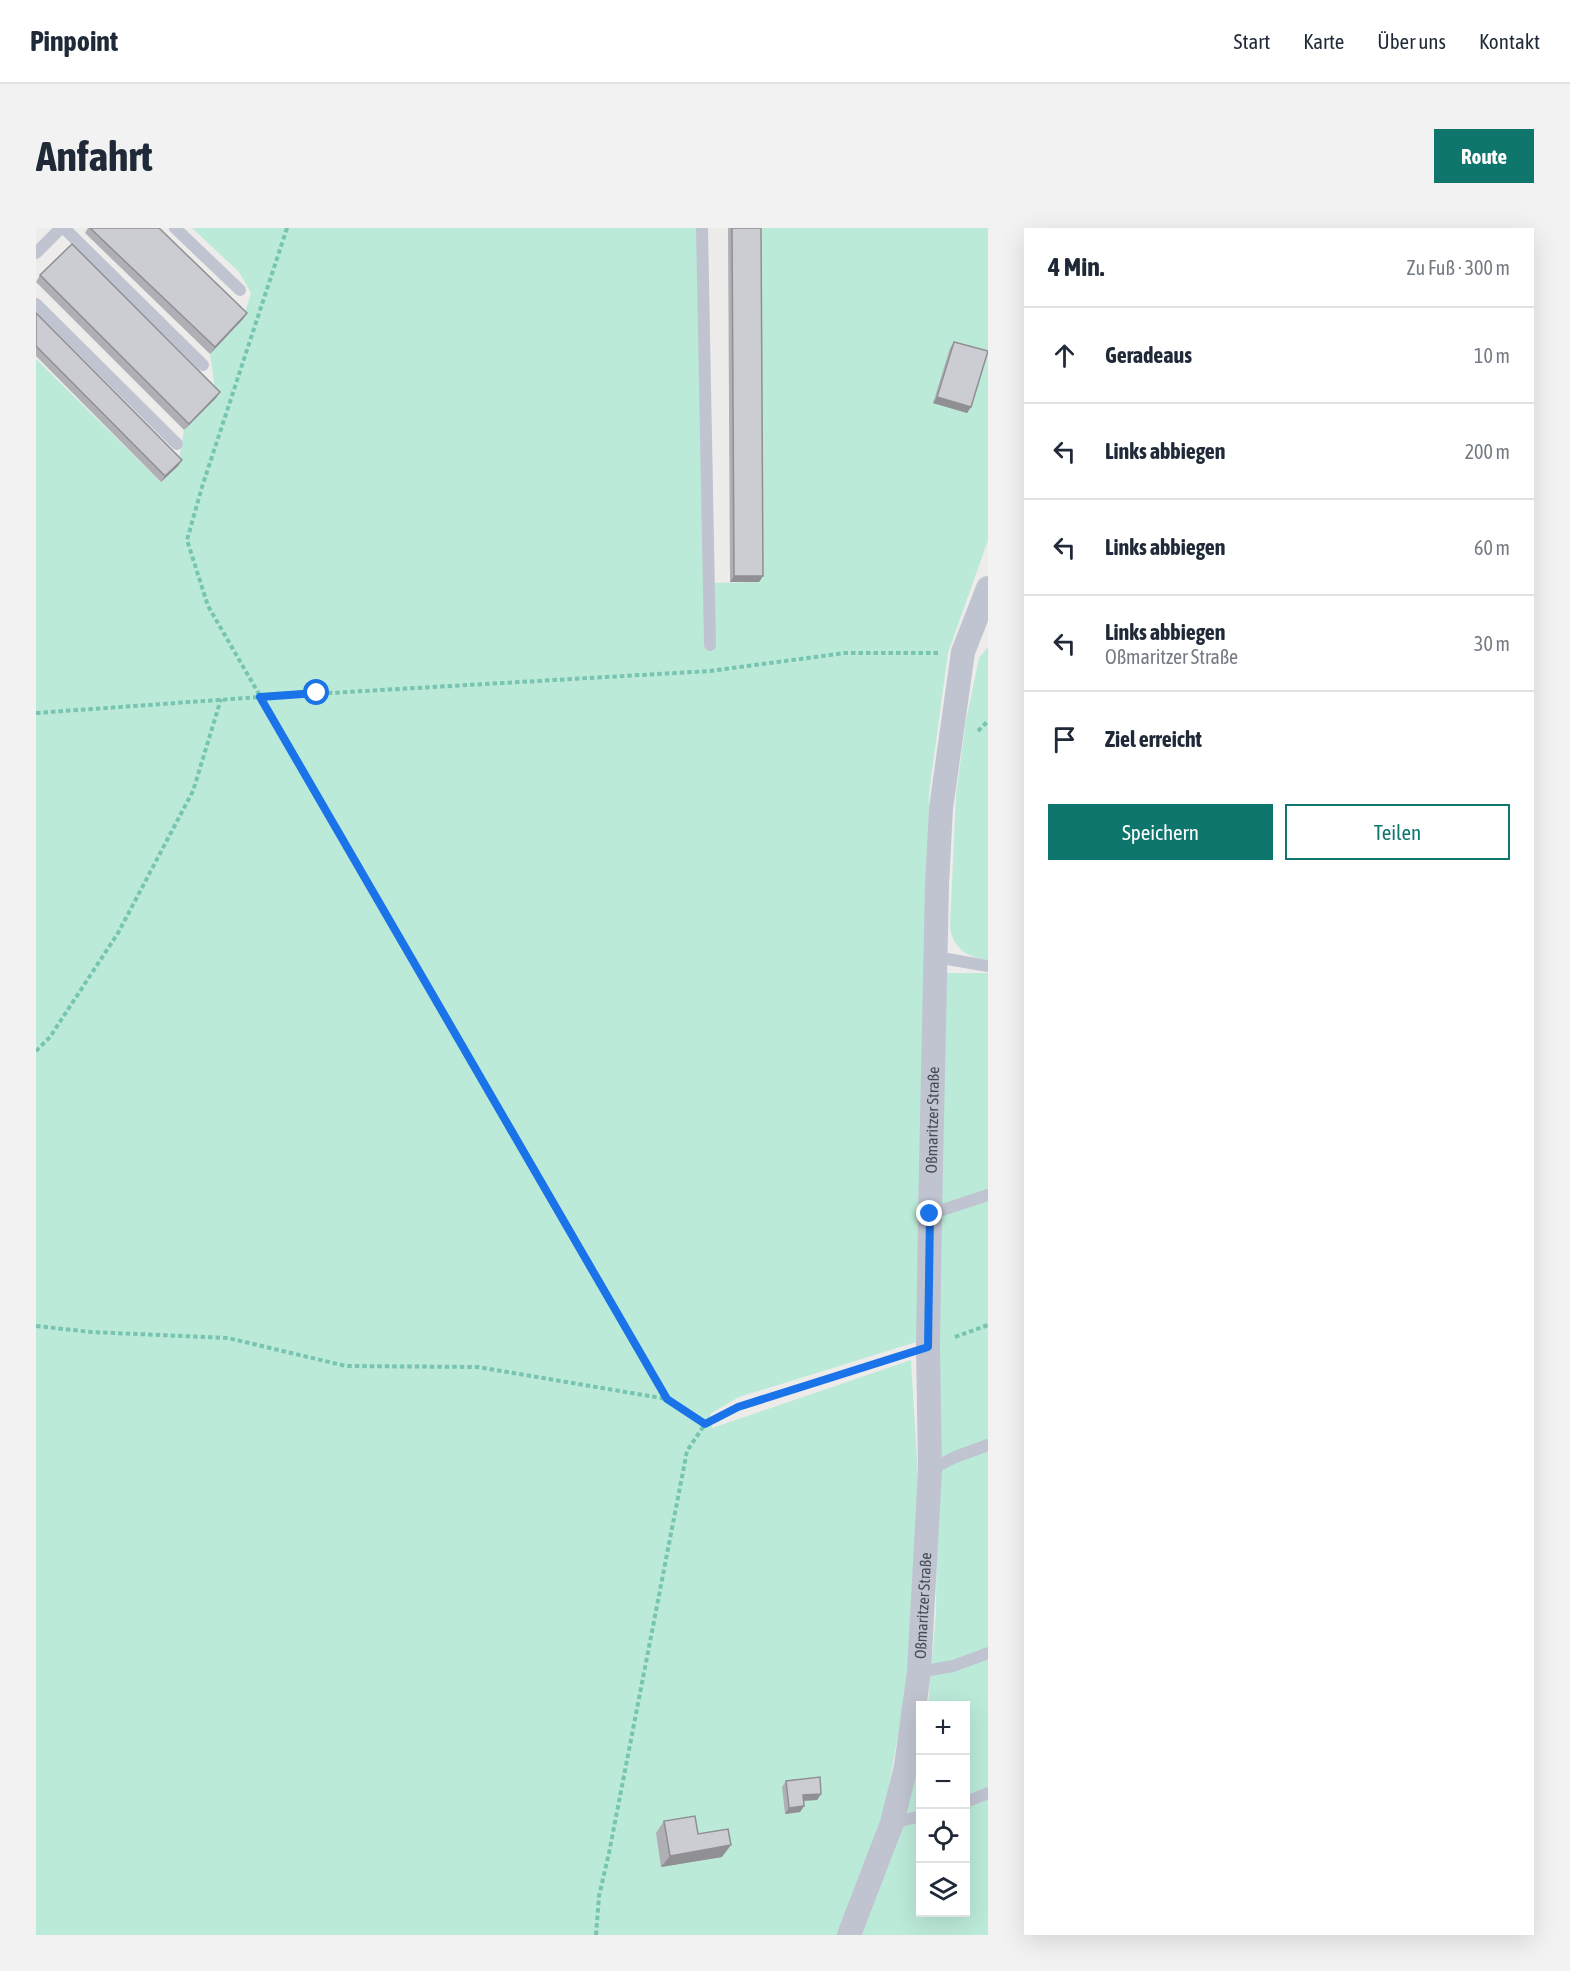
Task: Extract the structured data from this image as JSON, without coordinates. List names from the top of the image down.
{
  "streets": {
    "street": ["Oßmaritzer Straße"]
  },
  "page": {
    "header": "Pinpoint",
    "nav": [
      "Start",
      "Karte",
      "Über uns",
      "Kontakt"
    ],
    "buttons": [
      "Route",
      ["Speichern", "Teilen"]
    ],
    "title": "Anfahrt",
    "heading": ["4 Min.", "Zu Fuß · 300 m"],
    "list": [
      ["Geradeaus", "10 m"],
      ["Links abbiegen", "200 m"],
      ["Links abbiegen", "60 m"],
      ["Links abbiegen", "Oßmaritzer Straße", "30 m"],
      "Ziel erreicht"
    ],
    "map_buttons": ["+", "−"]
  }
}
